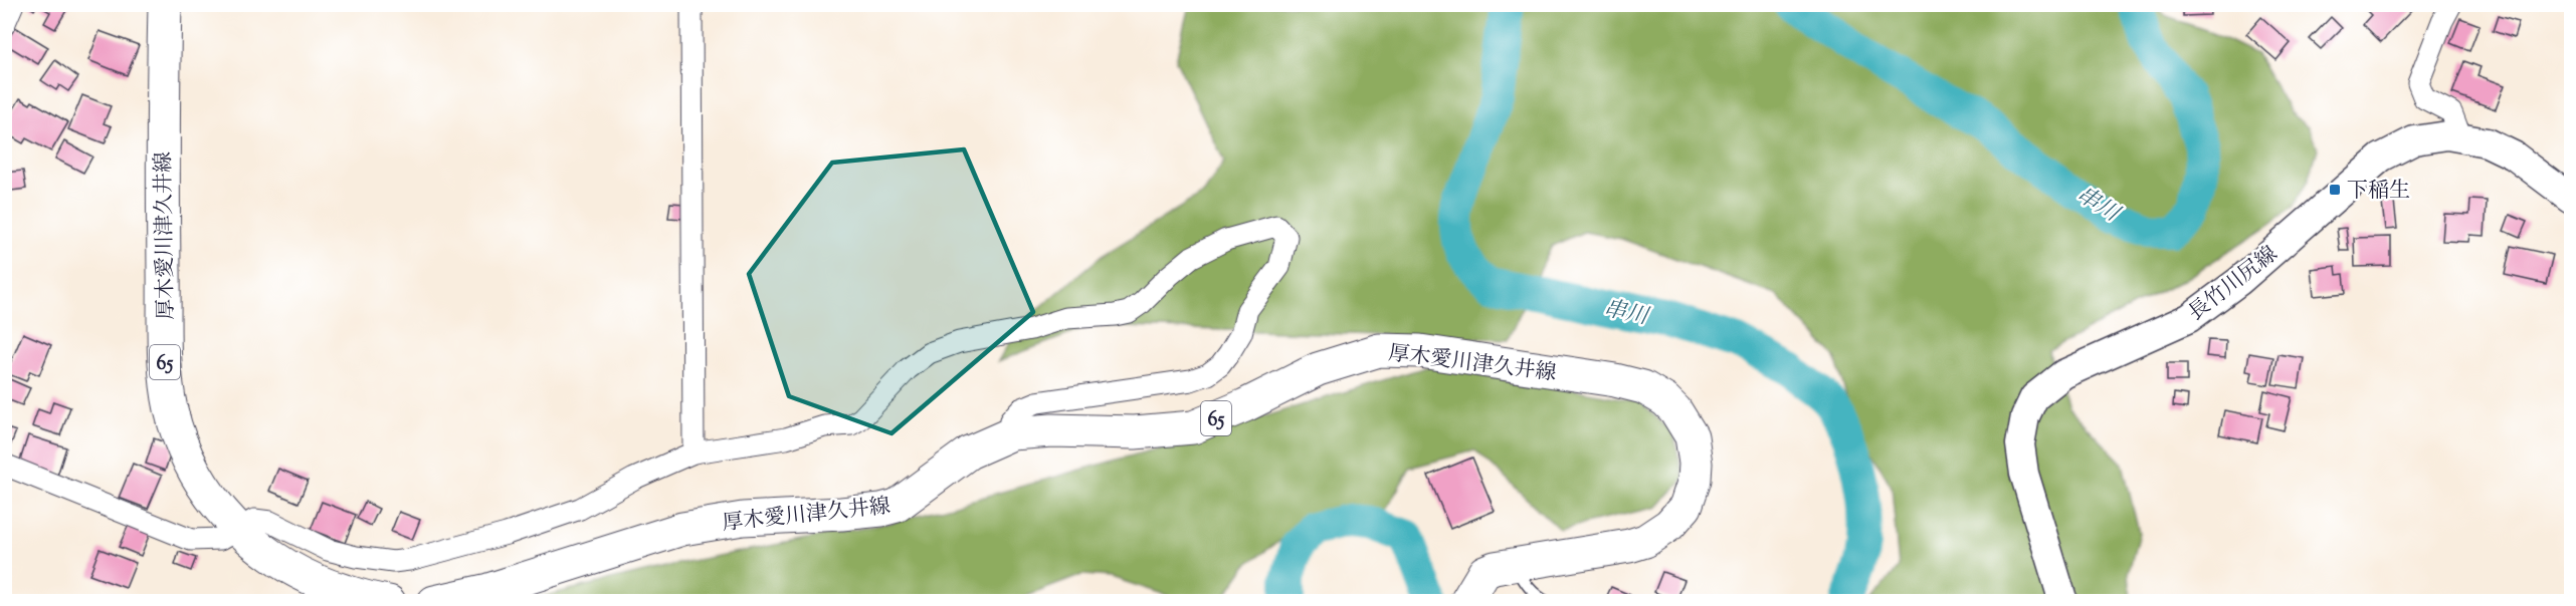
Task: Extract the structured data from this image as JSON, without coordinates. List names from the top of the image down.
{
  "streets": {
    "main road": ["厚木愛川津久井線", "長竹川尻線", "65"]
  },
  "water": ["串川"],
  "places": {
    "transit": ["下稲生"]
  }
}
